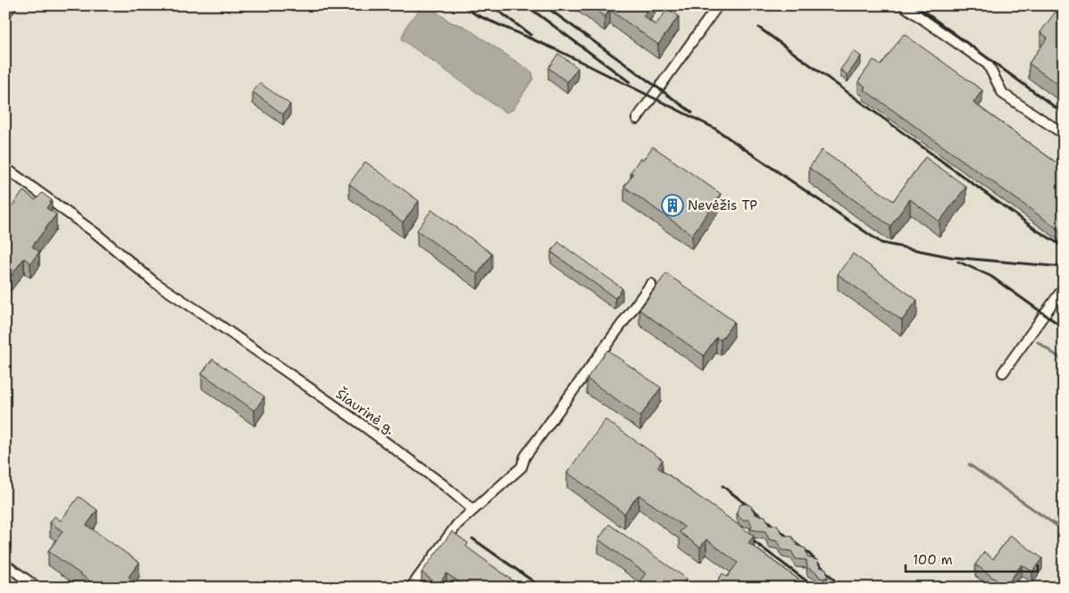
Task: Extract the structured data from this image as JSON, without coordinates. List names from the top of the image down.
{
  "streets": {
    "street": ["Šiaurinė g."]
  },
  "places": {
    "building": ["Nevėžis TP"]
  },
  "scale_bar": "100 m"
}
